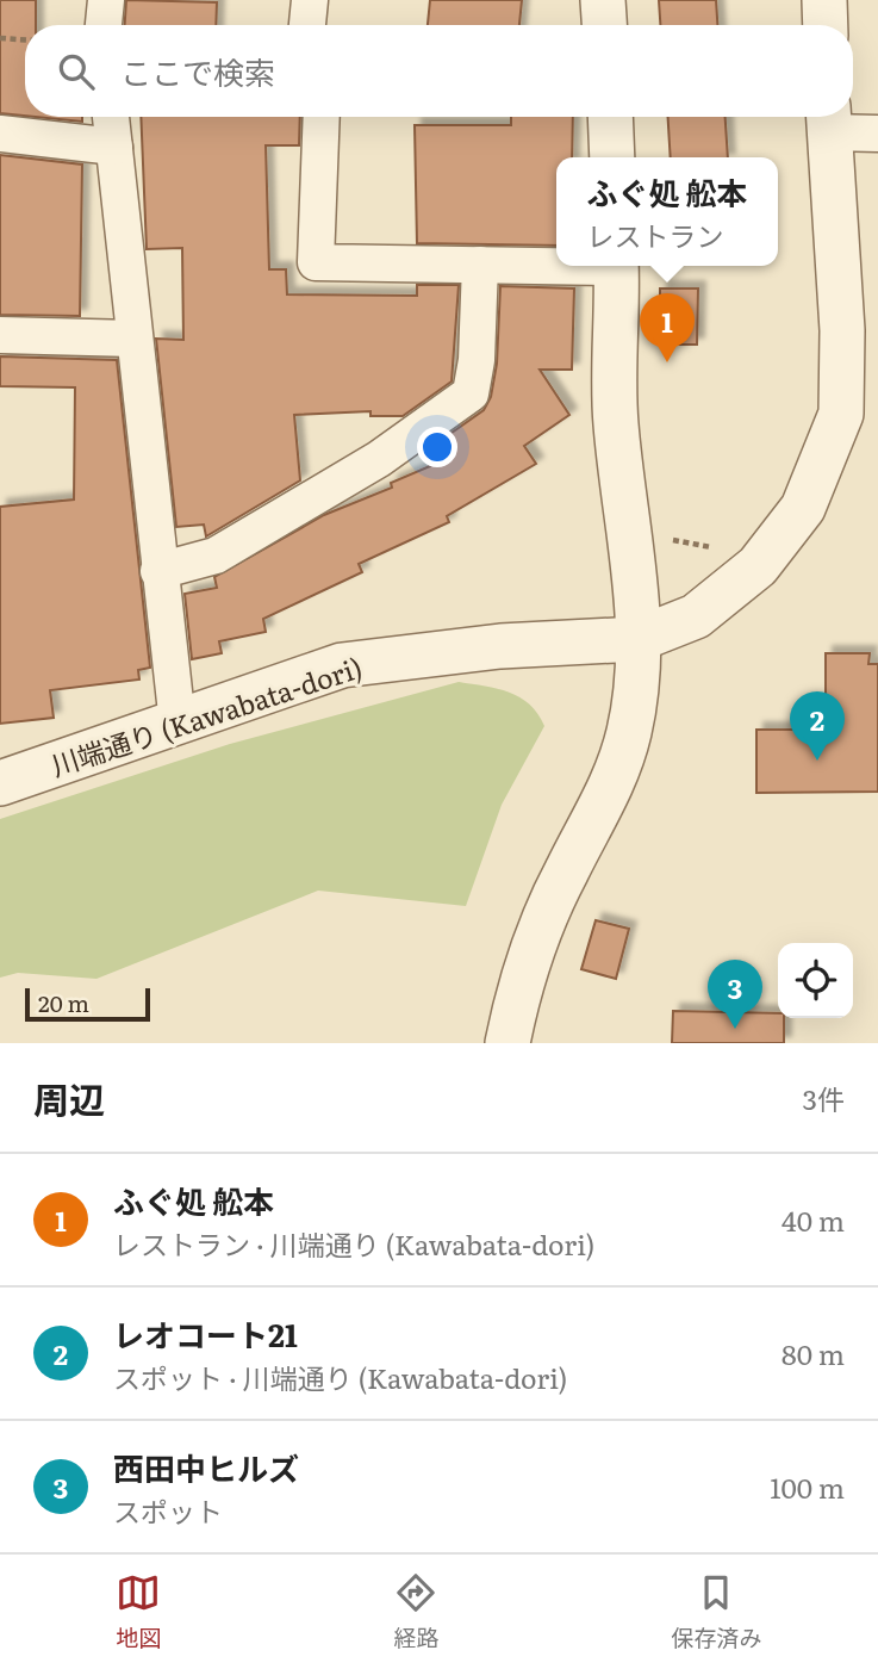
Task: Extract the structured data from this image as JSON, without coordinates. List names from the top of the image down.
{
  "streets": {
    "street": ["川端通り (Kawabata-dori)"]
  },
  "scale_bar": "20 m",
  "page": {
    "search": "ここで検索",
    "popup": ["ふぐ処 舩本", "レストラン"],
    "pins": ["1", "2", "3"],
    "scale": "20 m",
    "heading": ["周辺", "3件"],
    "list": [
      {
        "mark": "1",
        "name": "ふぐ処 舩本",
        "note": "レストラン · 川端通り (Kawabata-dori)",
        "value": "40 m"
      },
      {
        "mark": "2",
        "name": "レオコート21",
        "note": "スポット · 川端通り (Kawabata-dori)",
        "value": "80 m"
      },
      {
        "mark": "3",
        "name": "西田中ヒルズ",
        "note": "スポット",
        "value": "100 m"
      }
    ],
    "nav": ["地図", "経路", "保存済み"]
  }
}
